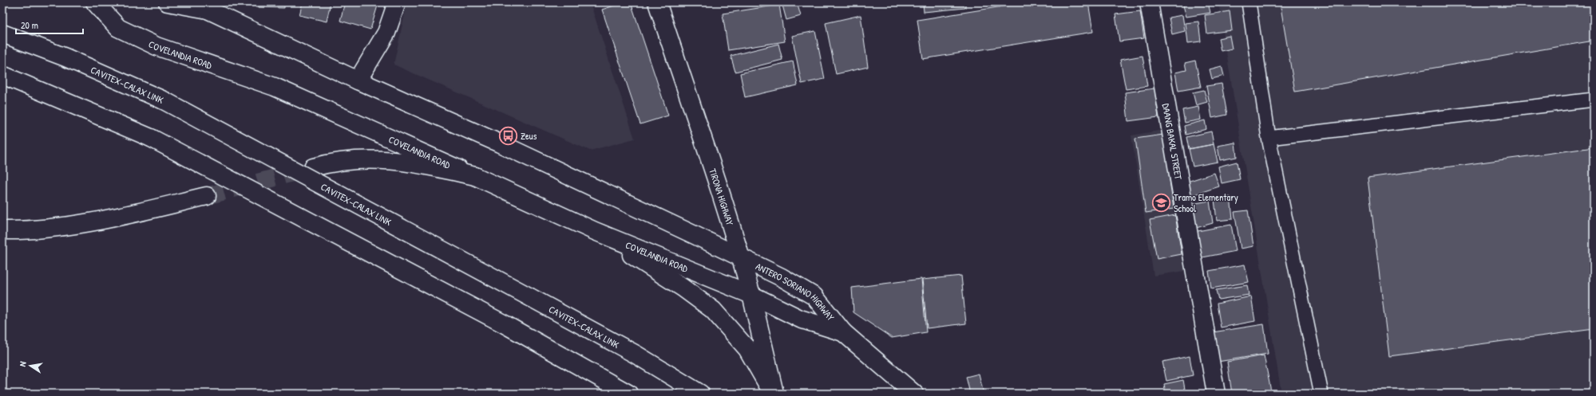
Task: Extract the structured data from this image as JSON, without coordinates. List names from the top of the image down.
{
  "streets": {
    "main road": [
      "COVELANDIA ROAD",
      "CAVITEX–CALAX LINK",
      "DAANG BAKAL STREET",
      "TIRONA HIGHWAY",
      "ANTERO SORIANO HIGHWAY"
    ]
  },
  "crossings": [
    ["COVELANDIA ROAD", "TIRONA HIGHWAY"],
    ["COVELANDIA ROAD", "ANTERO SORIANO HIGHWAY"],
    ["TIRONA HIGHWAY", "ANTERO SORIANO HIGHWAY"]
  ],
  "places": {
    "bus stop": ["Zeus"],
    "school or university": ["Tramo Elementary School"]
  },
  "scale_bar": "20 m",
  "north": "left"
}
